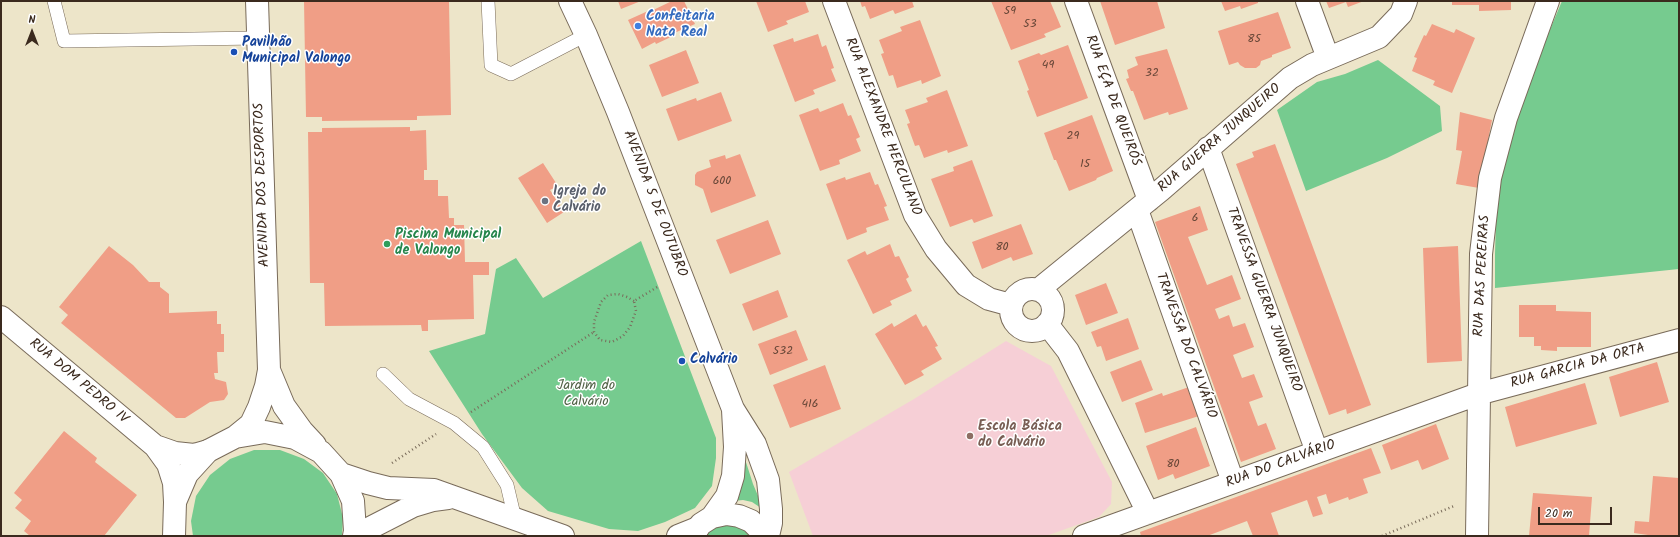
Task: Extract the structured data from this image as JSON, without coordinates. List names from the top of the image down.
{
  "streets": {
    "street": [
      "RUA EÇA DE QUEIRÓS",
      "RUA ALEXANDRE HERCULANO",
      "RUA GUERRA JUNQUEIRO",
      "AVENIDA DOS DESPORTOS",
      "AVENIDA 5 DE OUTUBRO",
      "RUA DAS PEREIRAS",
      "TRAVESSA GUERRA JUNQUEIRO",
      "TRAVESSA DO CALVÁRIO",
      "RUA GARCIA DA ORTA",
      "RUA DOM PEDRO IV",
      "RUA DO CALVÁRIO"
    ]
  },
  "crossings": [
    ["RUA EÇA DE QUEIRÓS", "RUA GUERRA JUNQUEIRO"],
    ["RUA EÇA DE QUEIRÓS", "TRAVESSA DO CALVÁRIO"],
    ["RUA ALEXANDRE HERCULANO", "RUA GUERRA JUNQUEIRO"],
    ["RUA GUERRA JUNQUEIRO", "TRAVESSA GUERRA JUNQUEIRO"],
    ["RUA GUERRA JUNQUEIRO", "TRAVESSA DO CALVÁRIO"],
    ["RUA DAS PEREIRAS", "RUA GARCIA DA ORTA"],
    ["RUA DAS PEREIRAS", "RUA DO CALVÁRIO"],
    ["TRAVESSA GUERRA JUNQUEIRO", "RUA DO CALVÁRIO"],
    ["TRAVESSA DO CALVÁRIO", "RUA DO CALVÁRIO"],
    ["RUA GARCIA DA ORTA", "RUA DO CALVÁRIO"]
  ],
  "parks": ["Jardim do Calvário"],
  "places": [
    "Confeitaria Nata Real",
    "Pavilhão Municipal Valongo",
    "Igreja do Calvário",
    "Piscina Municipal de Valongo",
    "Calvário",
    "Escola Básica do Calvário"
  ],
  "house_numbers": [
    "59",
    "53",
    "85",
    "49",
    "32",
    "29",
    "15",
    "600",
    "6",
    "80",
    "532",
    "416",
    "80"
  ],
  "scale_bar": "20 m",
  "north": "top"
}
